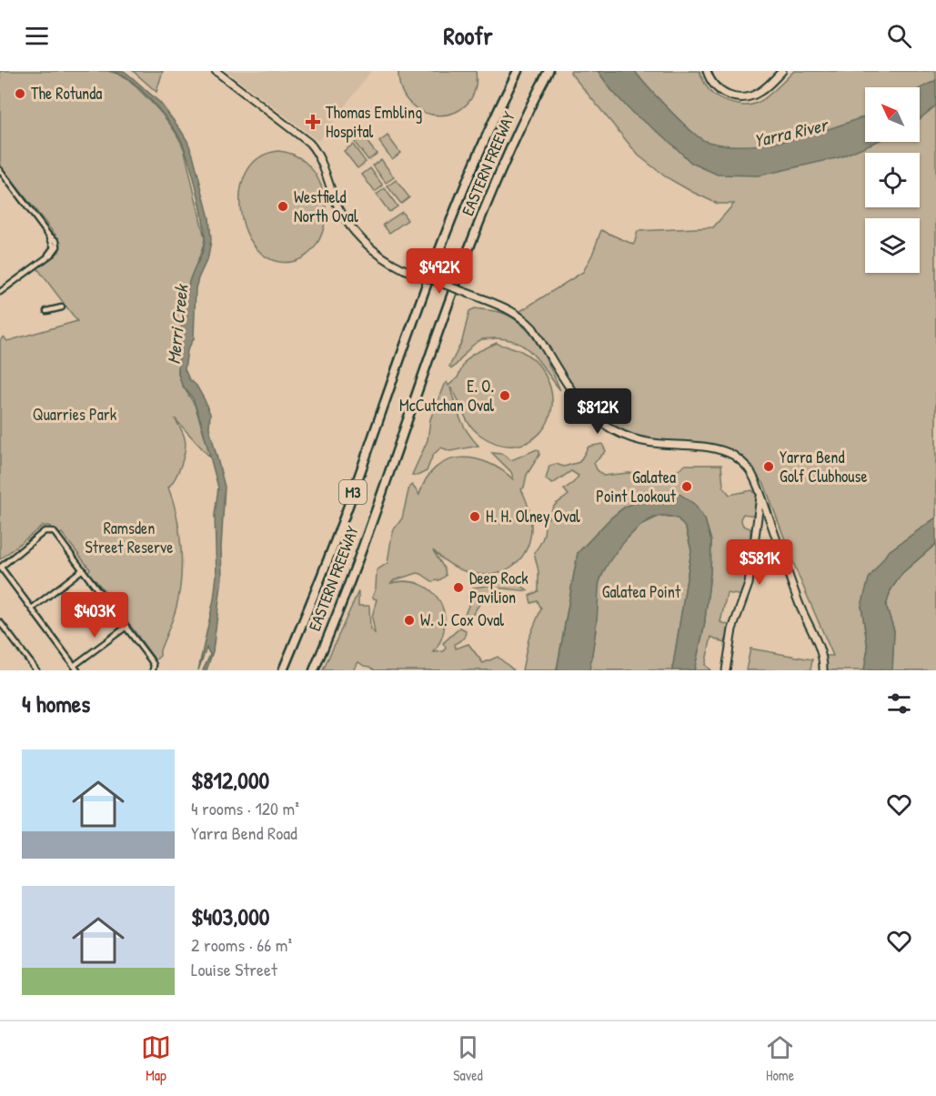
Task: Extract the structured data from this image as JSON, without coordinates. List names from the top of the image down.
{
  "streets": {
    "highway": ["EASTERN FREEWAY", "M3"]
  },
  "water": ["Yarra River", "Merri Creek"],
  "parks": ["Quarries Park", "Ramsden Street Reserve", "Galatea Point"],
  "places": {
    "other": [
      "The Rotunda",
      "Westfield North Oval",
      "E. O. McCutchan Oval",
      "Yarra Bend Golf Clubhouse",
      "Galatea Point Lookout",
      "H. H. Olney Oval",
      "Deep Rock Pavilion",
      "W. J. Cox Oval"
    ],
    "health": ["Thomas Embling Hospital"]
  },
  "north": "top left",
  "page": {
    "header": "Roofr",
    "price": [
      "$492K",
      "$812K",
      "$581K",
      "$403K"
    ],
    "heading": "4 homes",
    "list": [
      {
        "name": "$812,000",
        "note": "4 rooms · 120 m² · Yarra Bend Road"
      },
      {
        "name": "$403,000",
        "note": "2 rooms · 66 m² · Louise Street"
      }
    ],
    "tabs": ["Map", "Saved", "Home"]
  }
}
